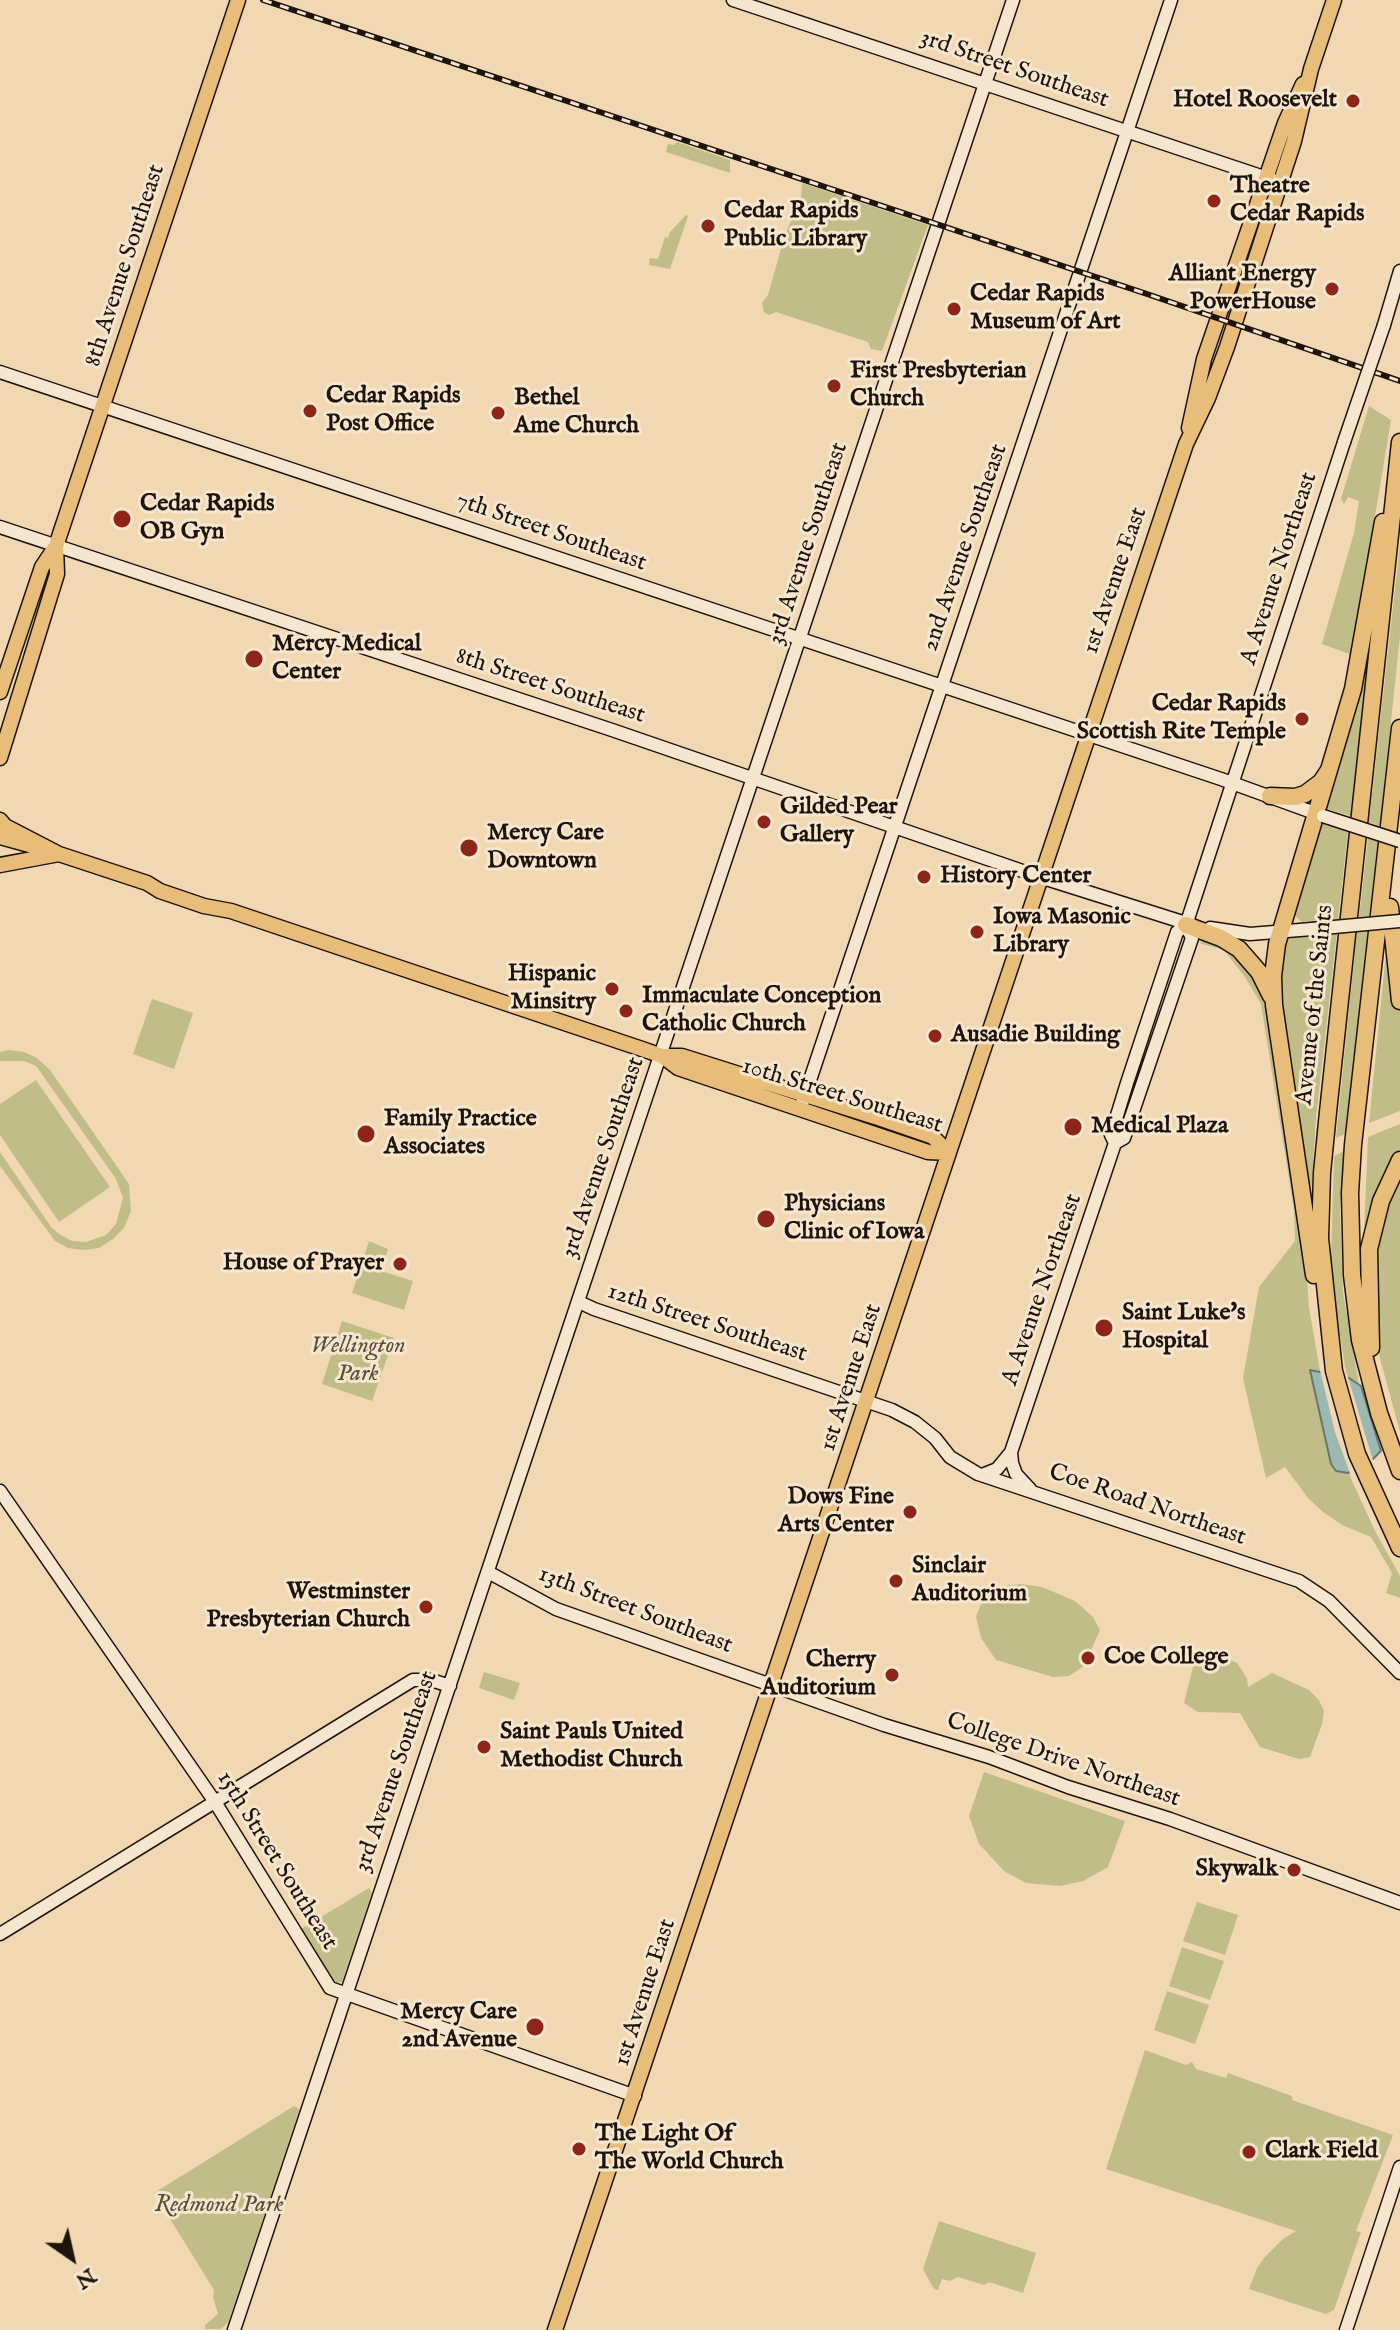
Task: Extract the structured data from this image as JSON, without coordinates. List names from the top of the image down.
{
  "streets": {
    "highway": ["Avenue of the Saints"],
    "main road": [
      "3rd Street Southeast",
      "8th Avenue Southeast",
      "7th Street Southeast",
      "3rd Avenue Southeast",
      "2nd Avenue Southeast",
      "A Avenue Northeast",
      "1st Avenue East",
      "8th Street Southeast",
      "10th Street Southeast",
      "12th Street Southeast",
      "Coe Road Northeast",
      "13th Street Southeast",
      "College Drive Northeast",
      "15th Street Southeast"
    ]
  },
  "crossings": [
    ["3rd Street Southeast", "3rd Avenue Southeast"],
    ["3rd Street Southeast", "2nd Avenue Southeast"],
    ["3rd Street Southeast", "1st Avenue East"],
    ["8th Avenue Southeast", "7th Street Southeast"],
    ["8th Avenue Southeast", "8th Street Southeast"],
    ["7th Street Southeast", "3rd Avenue Southeast"],
    ["7th Street Southeast", "2nd Avenue Southeast"],
    ["7th Street Southeast", "A Avenue Northeast"],
    ["7th Street Southeast", "1st Avenue East"],
    ["3rd Avenue Southeast", "8th Street Southeast"],
    ["3rd Avenue Southeast", "10th Street Southeast"],
    ["3rd Avenue Southeast", "12th Street Southeast"],
    ["3rd Avenue Southeast", "13th Street Southeast"],
    ["3rd Avenue Southeast", "15th Street Southeast"],
    ["2nd Avenue Southeast", "8th Street Southeast"],
    ["2nd Avenue Southeast", "10th Street Southeast"],
    ["A Avenue Northeast", "8th Street Southeast"],
    ["1st Avenue East", "8th Street Southeast"],
    ["1st Avenue East", "10th Street Southeast"],
    ["1st Avenue East", "12th Street Southeast"],
    ["1st Avenue East", "Coe Road Northeast"],
    ["1st Avenue East", "13th Street Southeast"],
    ["1st Avenue East", "College Drive Northeast"],
    ["1st Avenue East", "15th Street Southeast"],
    ["12th Street Southeast", "Coe Road Northeast"],
    ["13th Street Southeast", "College Drive Northeast"]
  ],
  "parks": ["Wellington Park", "Redmond Park"],
  "places": [
    "Hotel Roosevelt",
    "Theatre Cedar Rapids",
    "Cedar Rapids Public Library",
    "Alliant Energy PowerHouse",
    "Cedar Rapids Museum of Art",
    "First Presbyterian Church",
    "Cedar Rapids Post Office",
    "Bethel Ame Church",
    "Cedar Rapids OB Gyn",
    "Mercy Medical Center",
    "Cedar Rapids Scottish Rite Temple",
    "Gilded Pear Gallery",
    "Mercy Care Downtown",
    "History Center",
    "Iowa Masonic Library",
    "Hispanic Minsitry",
    "Immaculate Conception Catholic Church",
    "Ausadie Building",
    "Medical Plaza",
    "Family Practice Associates",
    "Physicians Clinic of Iowa",
    "House of Prayer",
    "Saint Luke's Hospital",
    "Dows Fine Arts Center",
    "Sinclair Auditorium",
    "Westminster Presbyterian Church",
    "Coe College",
    "Cherry Auditorium",
    "Saint Pauls United Methodist Church",
    "Skywalk",
    "Mercy Care 2nd Avenue",
    "The Light Of The World Church",
    "Clark Field"
  ],
  "north": "bottom right"
}
